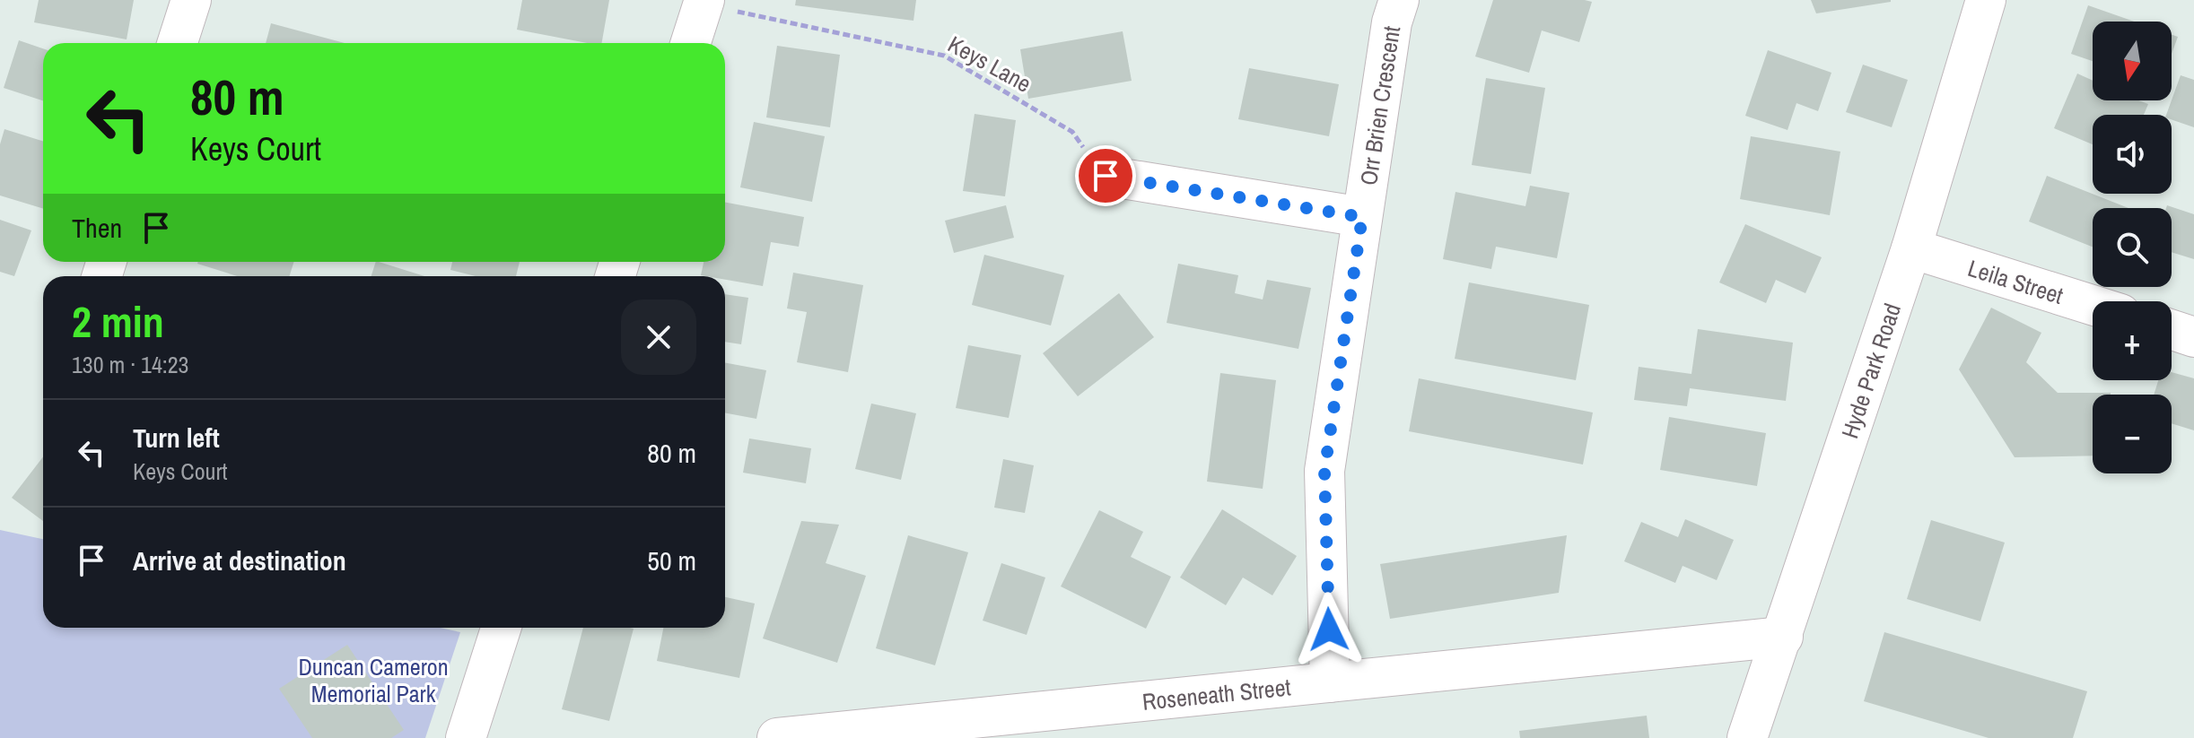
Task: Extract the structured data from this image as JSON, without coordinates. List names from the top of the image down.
{
  "streets": {
    "street": [
      "Orr Brien Crescent",
      "Leila Street",
      "Hyde Park Road",
      "Roseneath Street"
    ],
    "path": ["Keys Lane"]
  },
  "crossings": [
    ["Orr Brien Crescent", "Roseneath Street"],
    ["Leila Street", "Hyde Park Road"],
    ["Hyde Park Road", "Roseneath Street"]
  ],
  "parks": ["Duncan Cameron Memorial Park"],
  "north": "bottom",
  "page": {
    "map_buttons": ["+", "−"],
    "turn": ["80 m", "Keys Court"],
    "then": "Then",
    "heading": ["2 min", "130 m · 14:23"],
    "list": [
      {
        "name": "Turn left",
        "note": "Keys Court",
        "value": "80 m"
      },
      {
        "name": "Arrive at destination",
        "value": "50 m"
      }
    ]
  }
}
